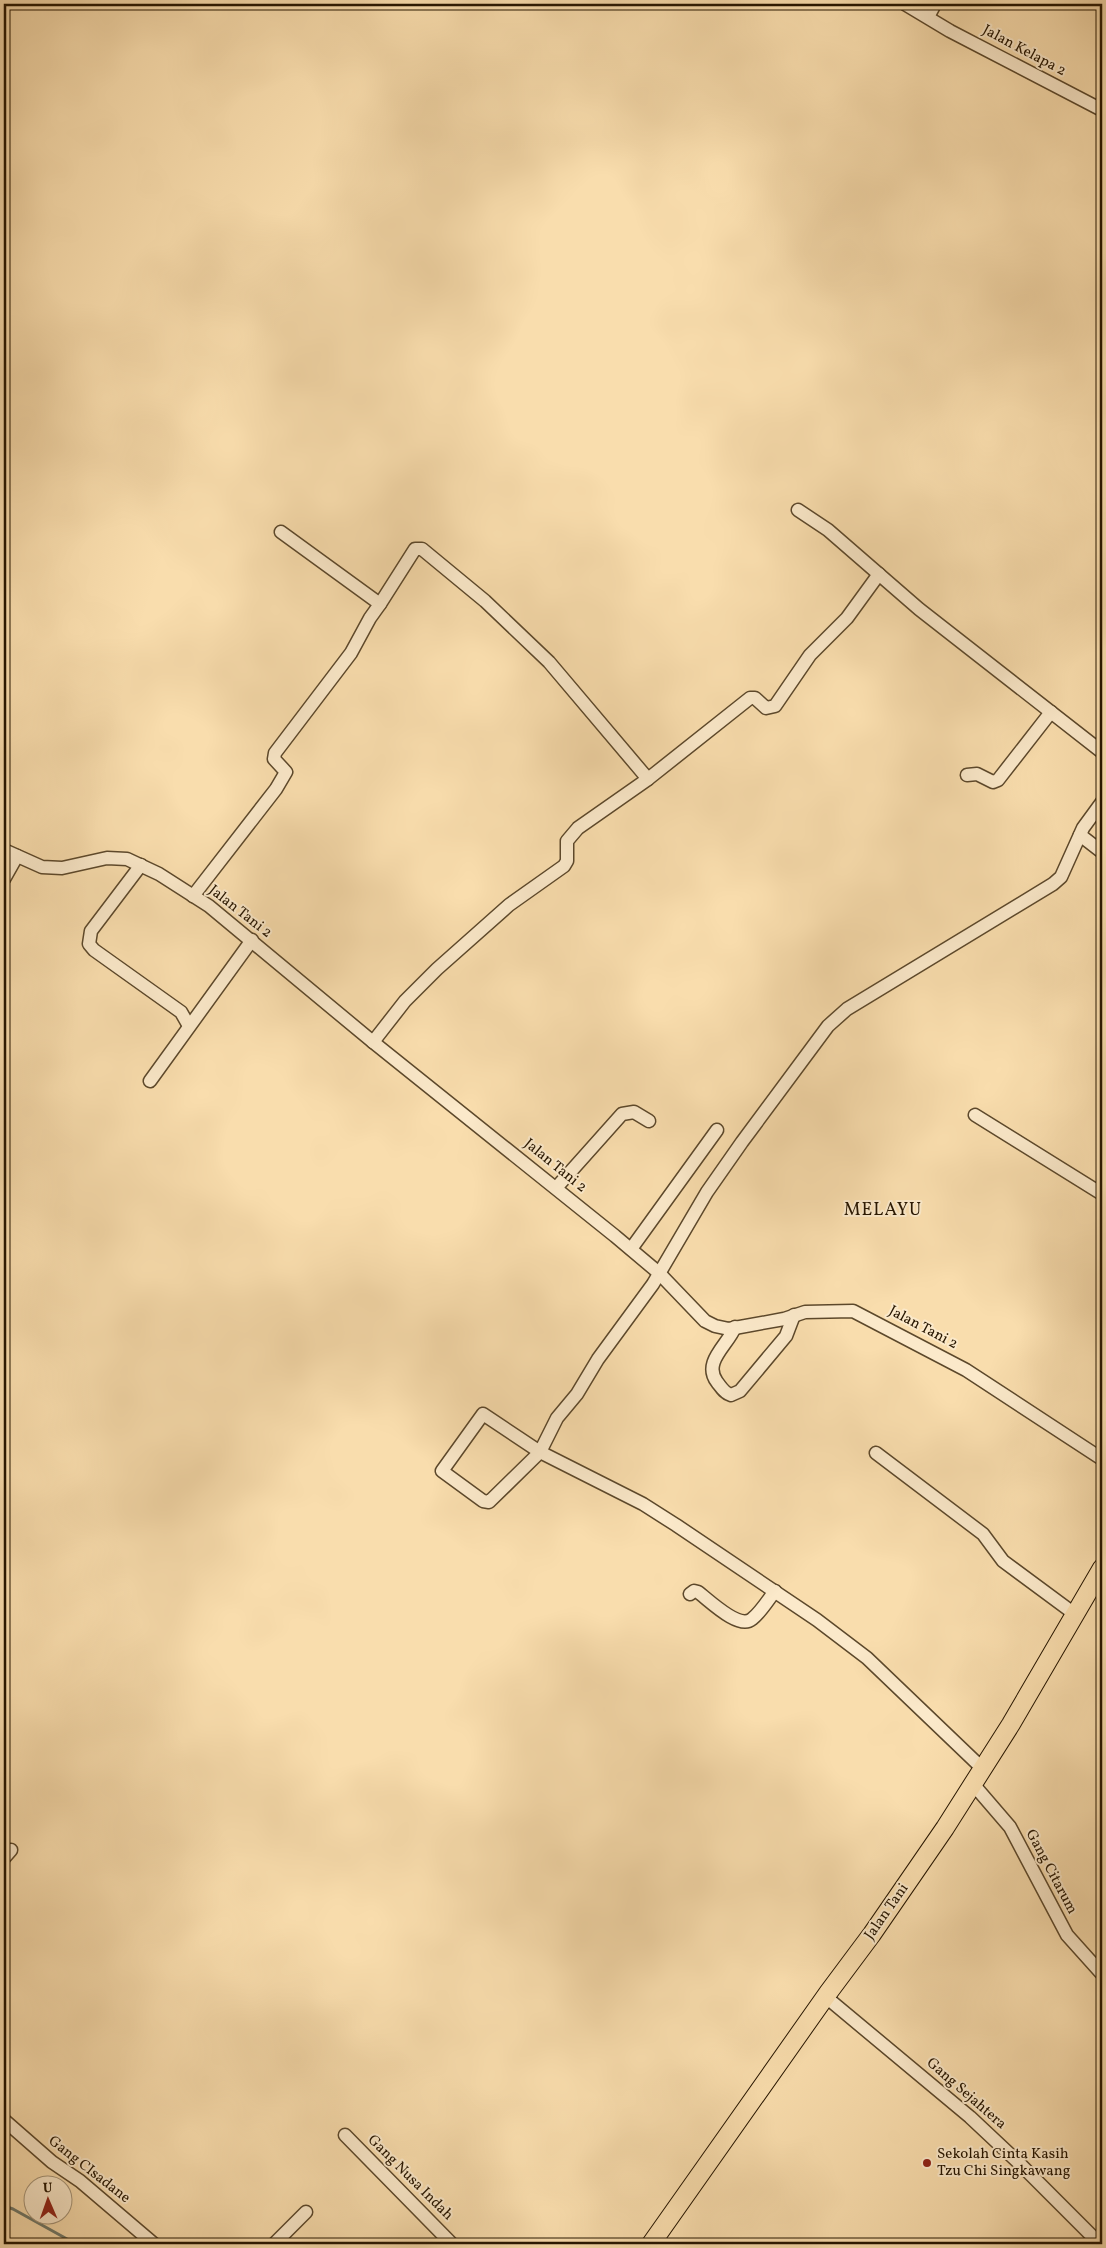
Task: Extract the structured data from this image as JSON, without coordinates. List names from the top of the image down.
{
  "streets": {
    "highway": ["Jalan Tani"],
    "street": [
      "Jalan Kelapa 2",
      "Jalan Tani 2",
      "Gang Citarum",
      "Gang Sejahtera",
      "Gang CIsadane",
      "Gang Nusa Indah"
    ]
  },
  "crossings": [
    ["Gang Citarum", "Jalan Tani"],
    ["Jalan Tani", "Gang Sejahtera"]
  ],
  "districts": ["MELAYU"],
  "places": ["Sekolah Cinta Kasih Tzu Chi Singkawang"],
  "north": "top"
}
